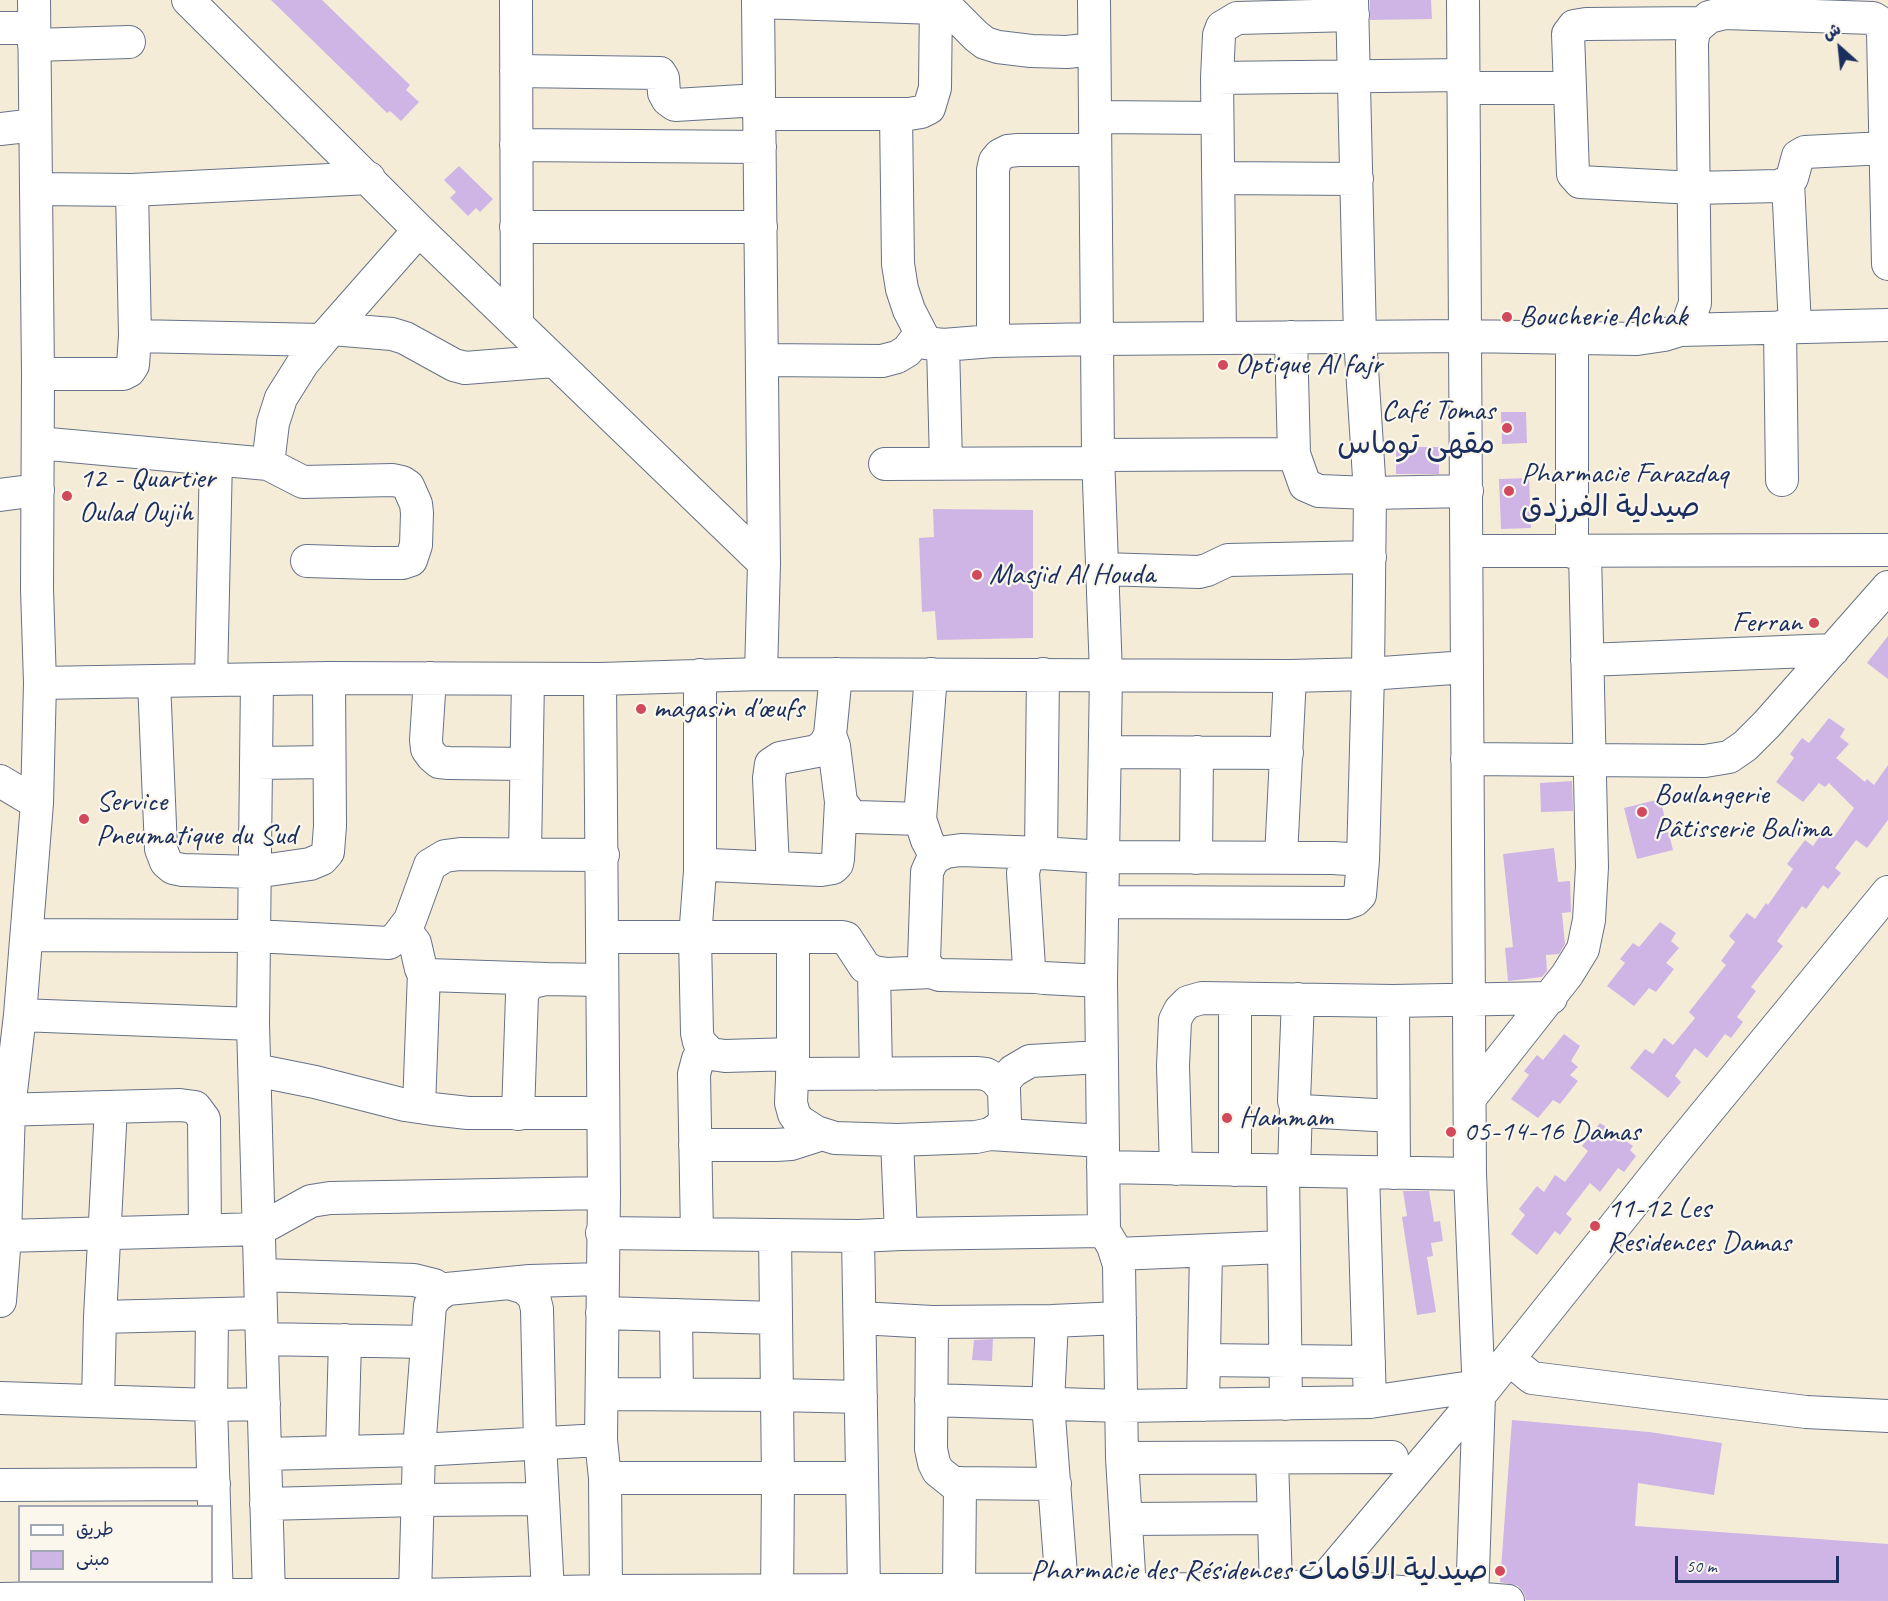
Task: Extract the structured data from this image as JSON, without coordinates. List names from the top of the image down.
{
  "places": [
    "Boucherie Achak",
    "Optique Al fajr",
    "Café Tomas مقهى توماس",
    "Pharmacie Farazdaq صيدلية الفرزدق",
    "12 - Quartier Oulad Oujih",
    "Masjid Al Houda",
    "Ferran",
    "magasin d'œufs",
    "Boulangerie Pâtisserie Balima",
    "Service Pneumatique du Sud",
    "Hammam",
    "05-14-16 Damas",
    "11-12 Les Residences Damas",
    "Pharmacie des Résidences صيدلية الاقامات"
  ],
  "legend": ["طريق", "مبنى"],
  "scale_bar": "50 m",
  "north": "top left"
}
